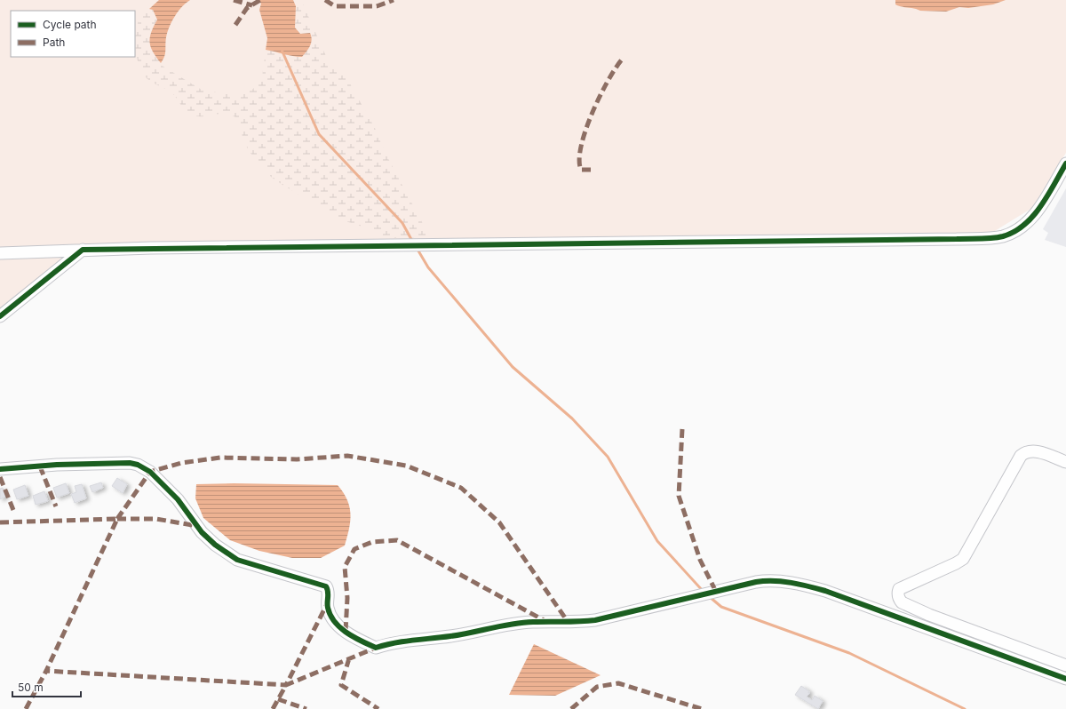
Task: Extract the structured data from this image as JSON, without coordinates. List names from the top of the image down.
{
  "legend": ["Cycle path", "Path"],
  "scale_bar": "50 m"
}
